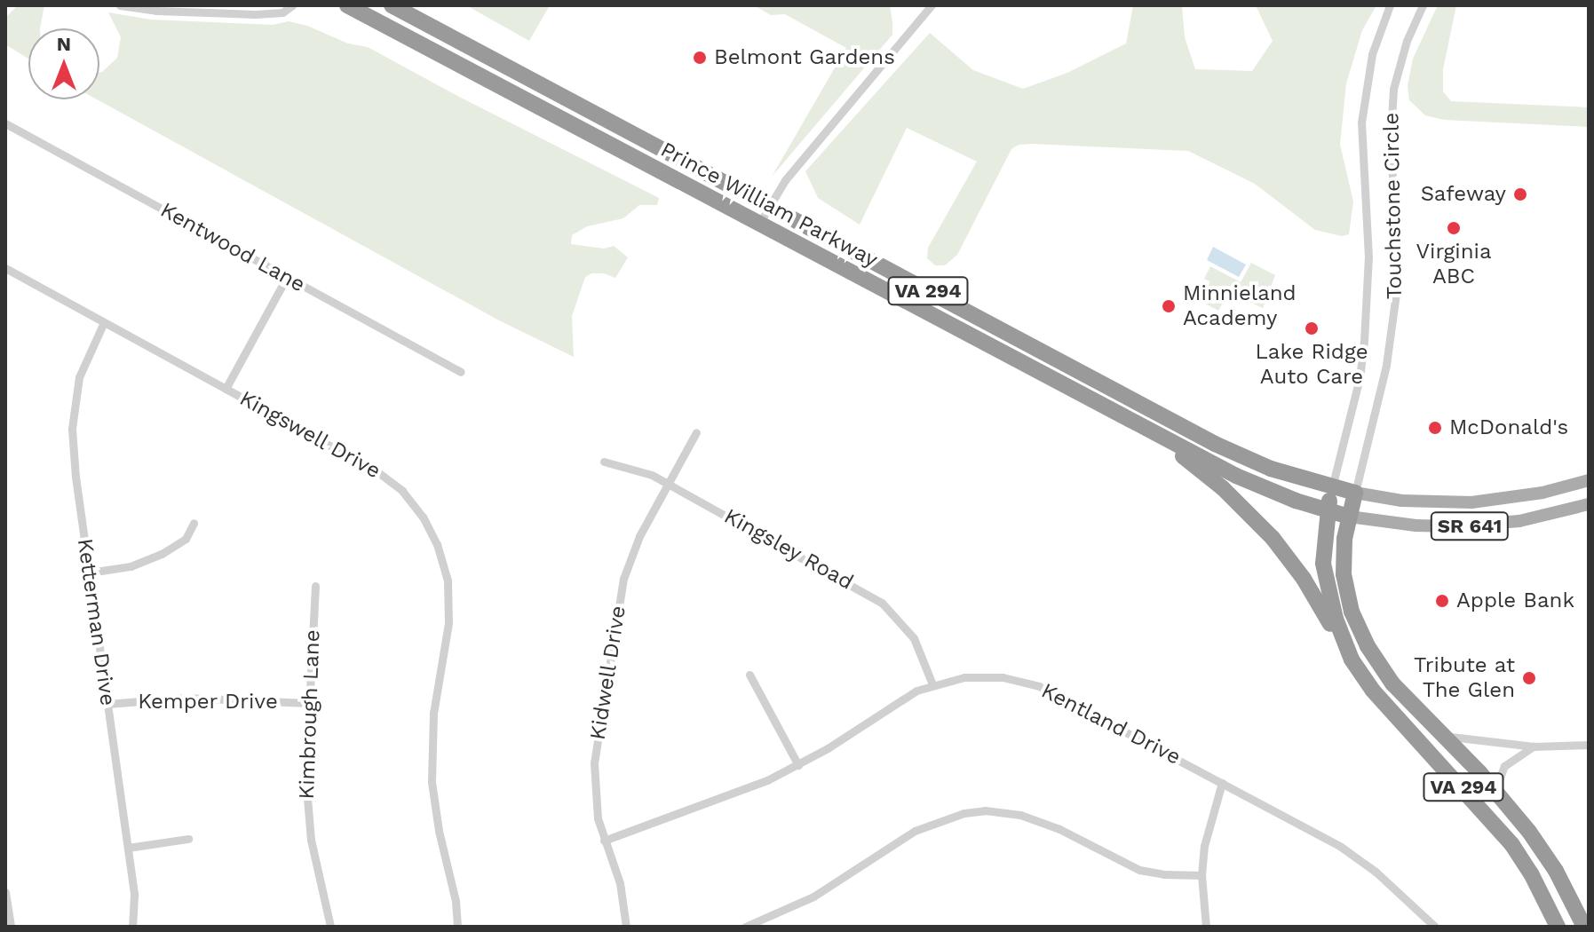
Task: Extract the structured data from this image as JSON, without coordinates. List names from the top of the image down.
{
  "streets": {
    "highway": ["Prince William Parkway", "VA 294"],
    "main road": ["SR 641"],
    "street": [
      "Touchstone Circle",
      "Kentwood Lane",
      "Kingswell Drive",
      "Kingsley Road",
      "Ketterman Drive",
      "Kidwell Drive",
      "Kemper Drive",
      "Kimbrough Lane",
      "Kentland Drive"
    ]
  },
  "crossings": [
    ["Prince William Parkway", "Touchstone Circle"],
    ["Prince William Parkway", "VA 294"],
    ["Prince William Parkway", "SR 641"],
    ["Touchstone Circle", "VA 294"],
    ["Touchstone Circle", "SR 641"],
    ["VA 294", "SR 641"],
    ["Kingswell Drive", "Ketterman Drive"],
    ["Kingsley Road", "Kidwell Drive"],
    ["Kingsley Road", "Kentland Drive"],
    ["Ketterman Drive", "Kemper Drive"],
    ["Kidwell Drive", "Kentland Drive"],
    ["Kemper Drive", "Kimbrough Lane"]
  ],
  "places": [
    "Belmont Gardens",
    "Safeway",
    "Virginia ABC",
    "Minnieland Academy",
    "Lake Ridge Auto Care",
    "McDonald's",
    "Apple Bank",
    "Tribute at The Glen"
  ],
  "north": "top"
}
